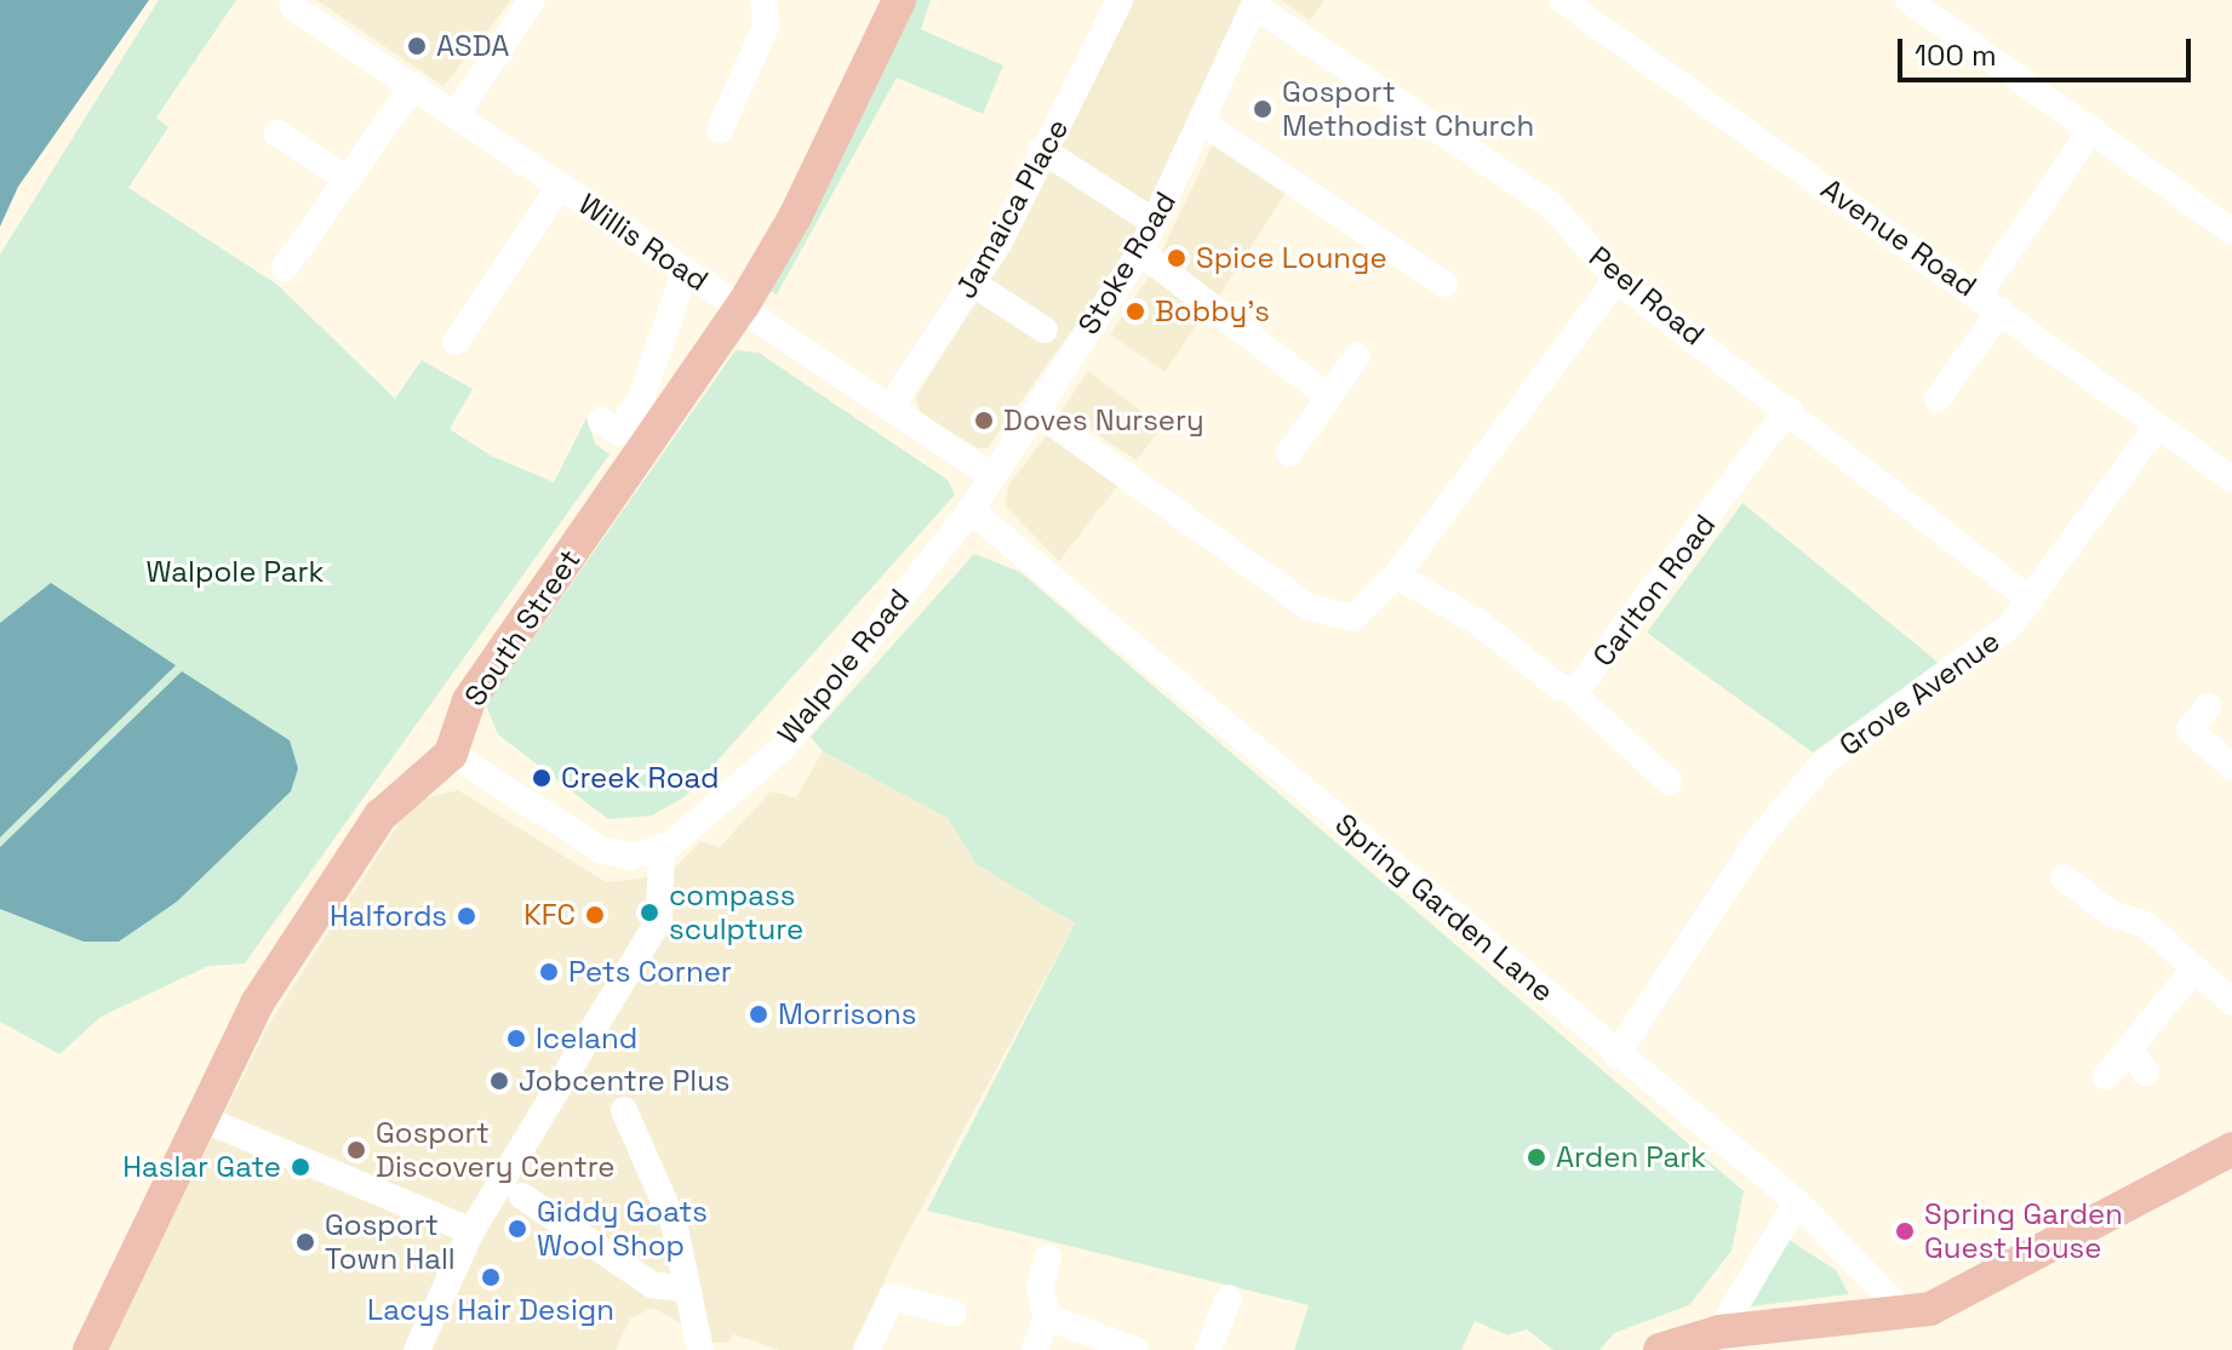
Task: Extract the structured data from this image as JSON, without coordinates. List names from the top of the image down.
{
  "streets": {
    "main road": ["South Street"],
    "street": [
      "Jamaica Place",
      "Avenue Road",
      "Willis Road",
      "Stoke Road",
      "Peel Road",
      "Carlton Road",
      "Walpole Road",
      "Grove Avenue",
      "Spring Garden Lane"
    ]
  },
  "crossings": [
    ["Jamaica Place", "Willis Road"],
    ["Avenue Road", "Grove Avenue"],
    ["Willis Road", "Stoke Road"],
    ["Willis Road", "South Street"],
    ["Stoke Road", "Peel Road"],
    ["Stoke Road", "Walpole Road"],
    ["Stoke Road", "Spring Garden Lane"],
    ["Peel Road", "Carlton Road"],
    ["Peel Road", "Grove Avenue"],
    ["Walpole Road", "Spring Garden Lane"],
    ["Grove Avenue", "Spring Garden Lane"]
  ],
  "parks": ["Walpole Park"],
  "places": [
    "ASDA",
    "Gosport Methodist Church",
    "Spice Lounge",
    "Bobby's",
    "Doves Nursery",
    "Creek Road",
    "compass sculpture",
    "KFC",
    "Halfords",
    "Pets Corner",
    "Morrisons",
    "Iceland",
    "Jobcentre Plus",
    "Gosport Discovery Centre",
    "Arden Park",
    "Haslar Gate",
    "Giddy Goats Wool Shop",
    "Spring Garden Guest House",
    "Gosport Town Hall",
    "Lacys Hair Design"
  ],
  "scale_bar": "100 m"
}
